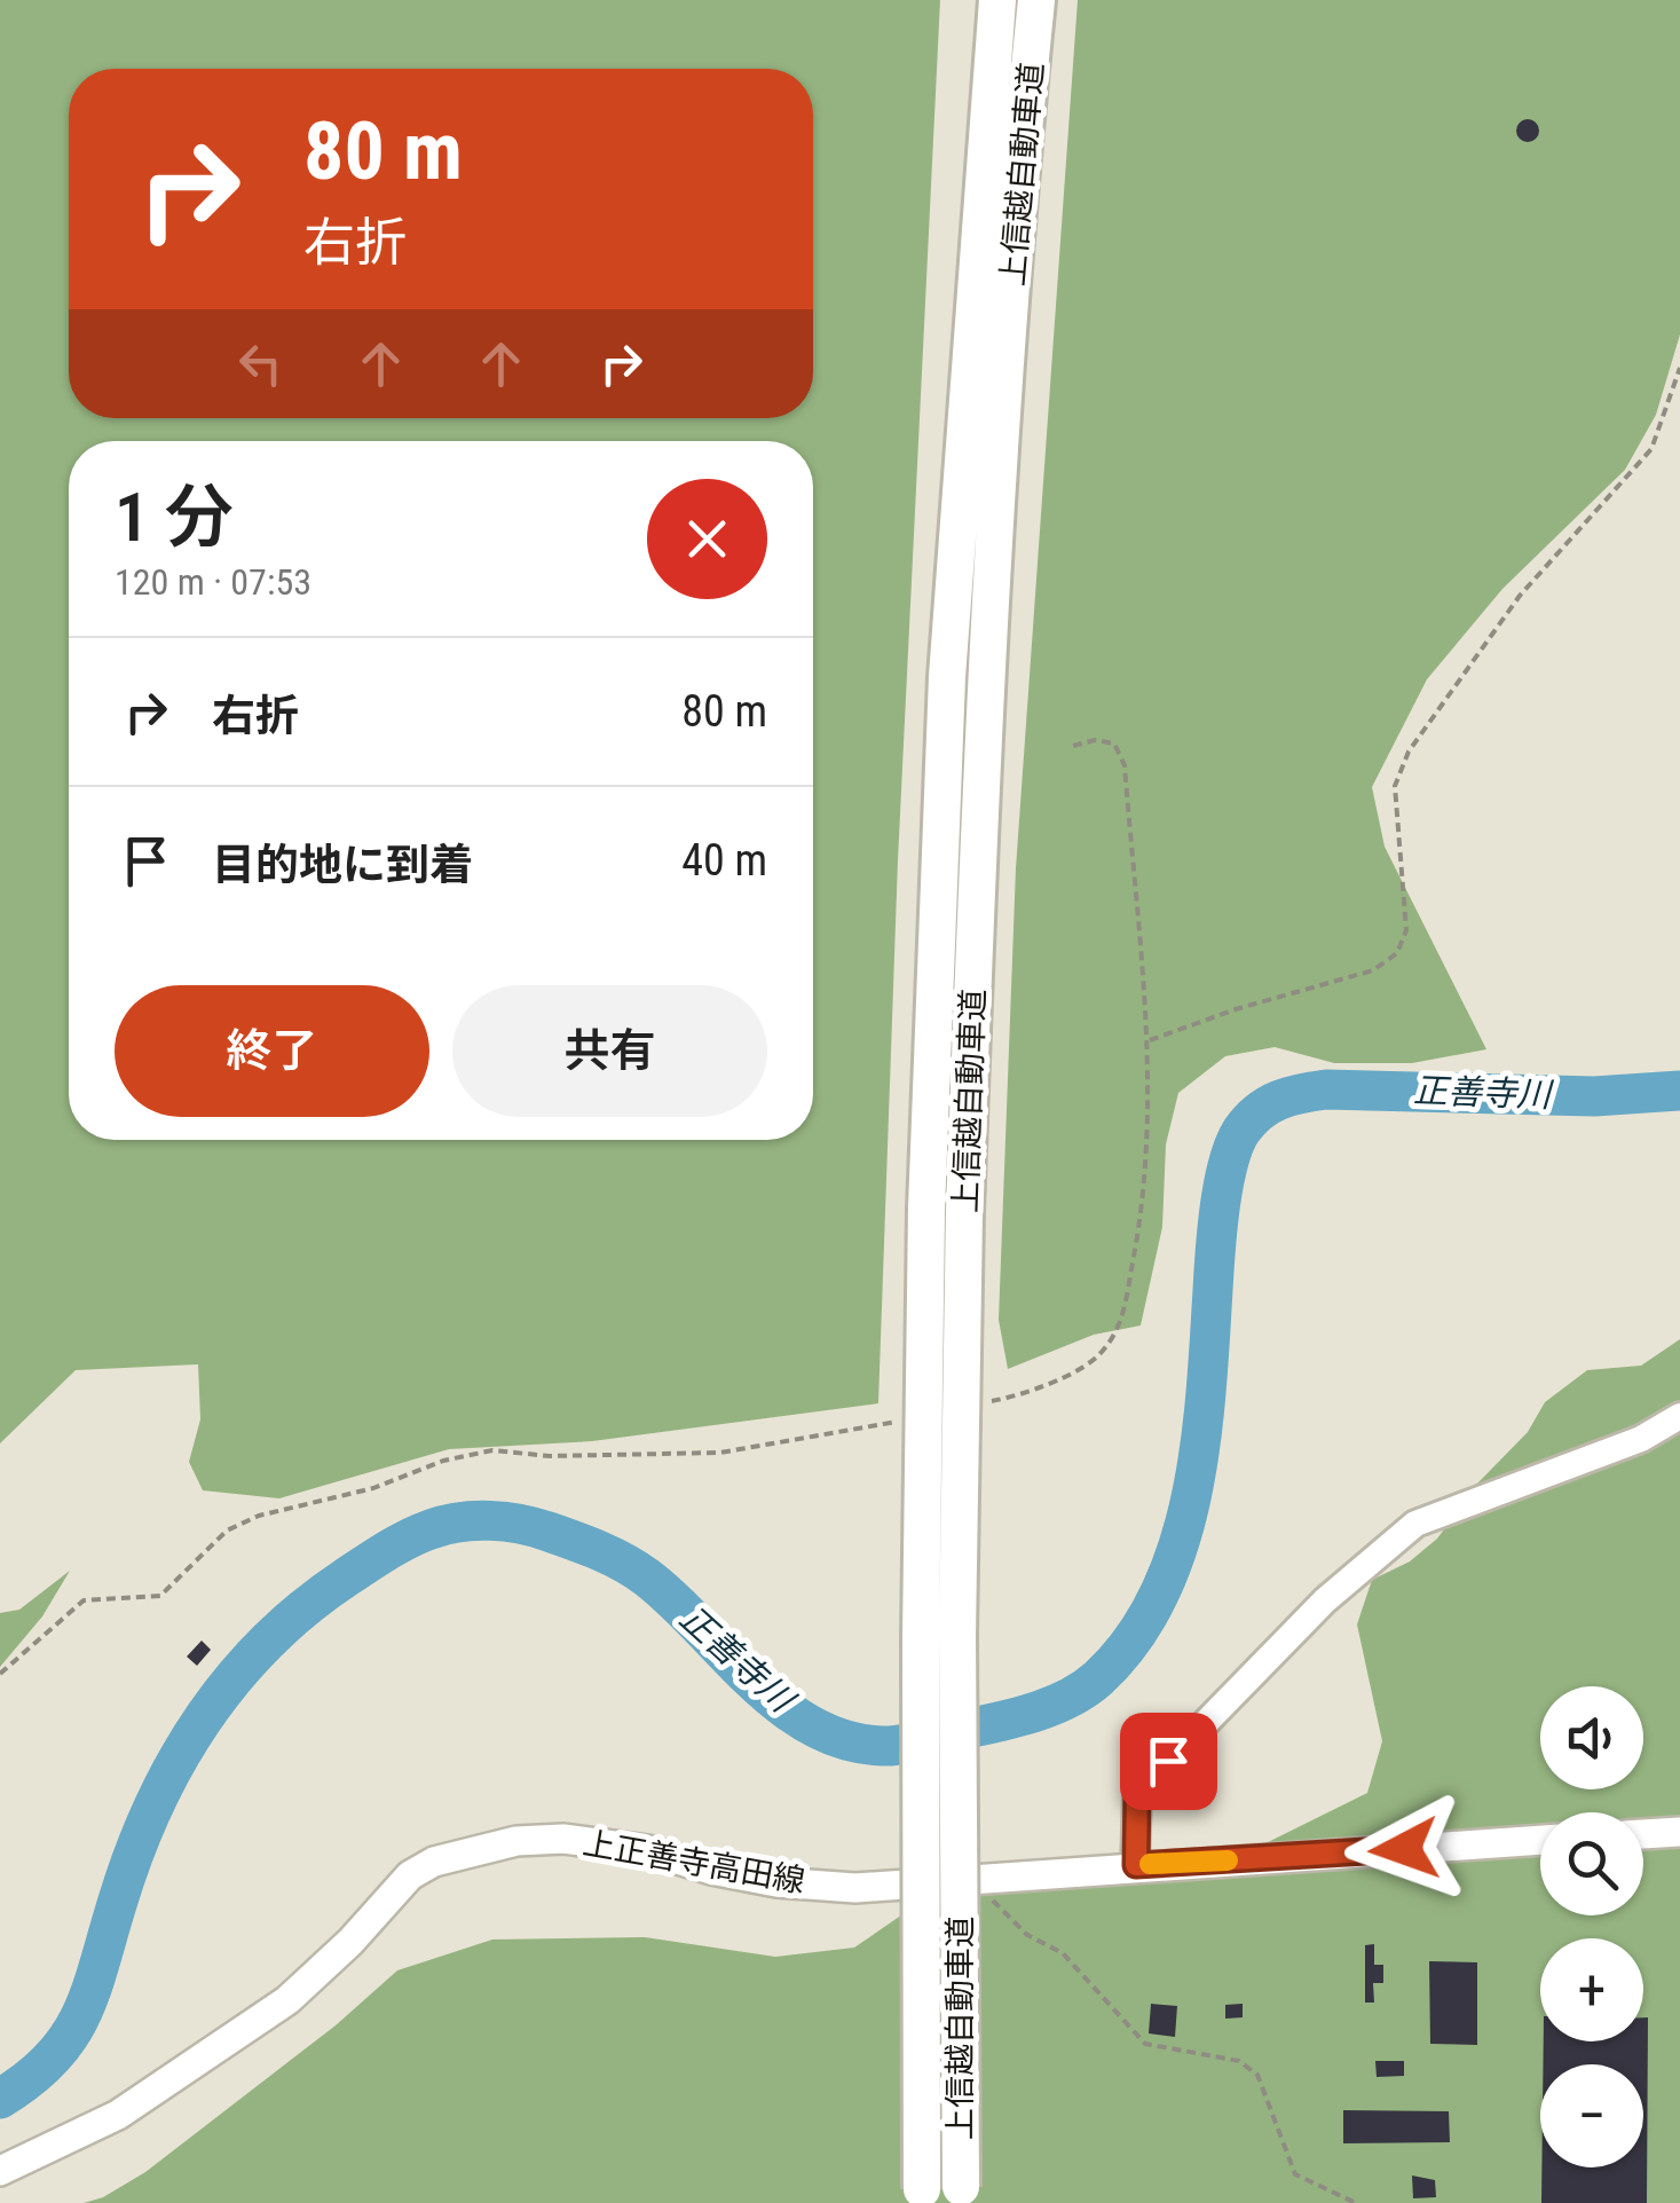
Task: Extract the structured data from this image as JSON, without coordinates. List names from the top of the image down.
{
  "streets": {
    "highway": ["上信越自動車道"],
    "main road": ["上正善寺高田線"]
  },
  "water": ["正善寺川"],
  "page": {
    "turn": ["80 m", "右折"],
    "heading": ["1 分", "120 m · 07:53"],
    "list": [
      {
        "name": "右折",
        "value": "80 m"
      },
      {
        "name": "目的地に到着",
        "value": "40 m"
      }
    ],
    "buttons": ["終了", "共有"],
    "map_buttons": ["+", "−"]
  }
}
